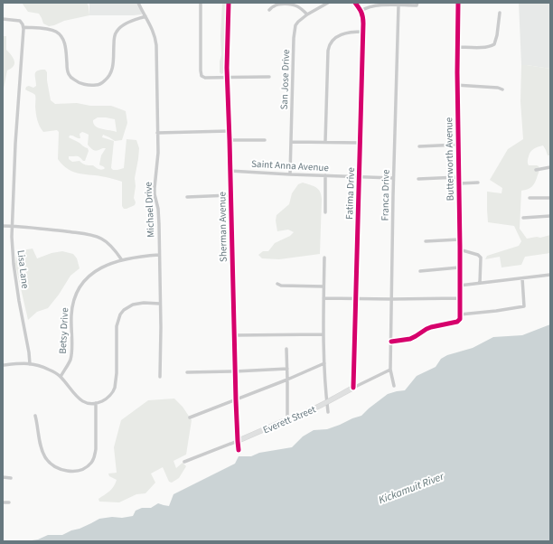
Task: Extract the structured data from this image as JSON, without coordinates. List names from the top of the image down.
{
  "streets": {
    "street": [
      "San Jose Drive",
      "Butterworth Avenue",
      "Saint Anna Avenue",
      "Fatima Drive",
      "Franca Drive",
      "Michael Drive",
      "Sherman Avenue",
      "Lisa Lane",
      "Betsy Drive",
      "Everett Street"
    ]
  },
  "crossings": [
    ["San Jose Drive", "Saint Anna Avenue"],
    ["Saint Anna Avenue", "Fatima Drive"],
    ["Saint Anna Avenue", "Franca Drive"],
    ["Saint Anna Avenue", "Sherman Avenue"],
    ["Fatima Drive", "Everett Street"],
    ["Franca Drive", "Everett Street"],
    ["Michael Drive", "Betsy Drive"],
    ["Sherman Avenue", "Everett Street"]
  ],
  "water": ["Kickamuit River"]
}
